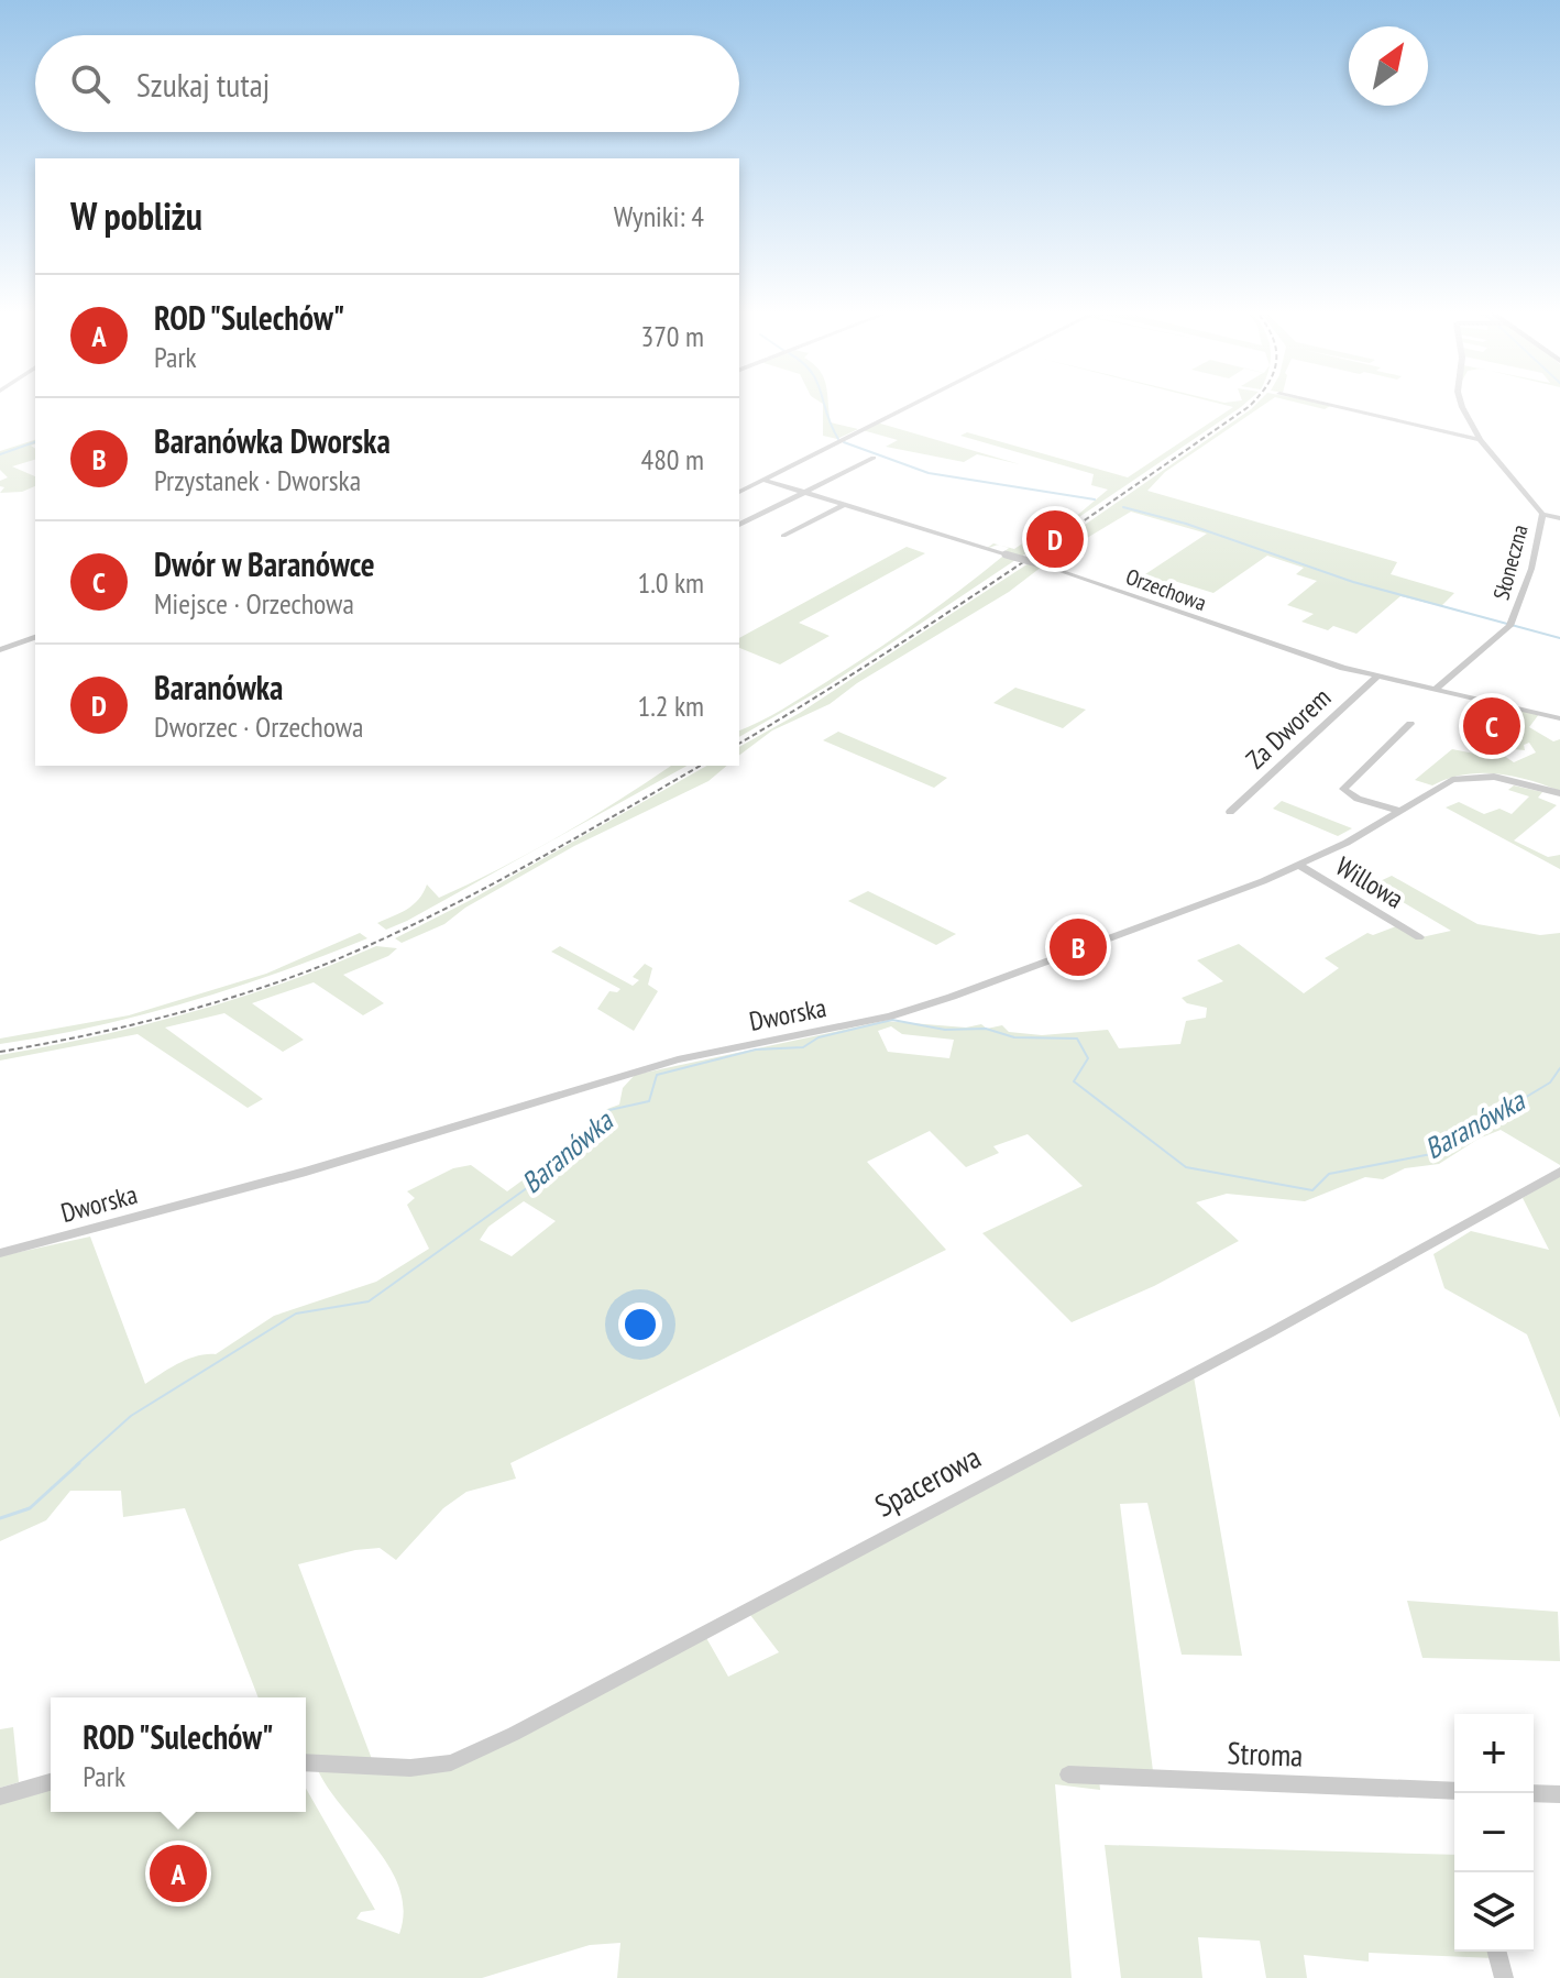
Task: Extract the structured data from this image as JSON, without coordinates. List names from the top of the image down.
{
  "streets": {
    "street": [
      "Słoneczna",
      "Orzechowa",
      "Za Dworem",
      "Willowa",
      "Dworska",
      "Spacerowa",
      "Stroma"
    ]
  },
  "crossings": [
    ["Słoneczna", "Orzechowa"],
    ["Orzechowa", "Za Dworem"],
    ["Willowa", "Dworska"]
  ],
  "water": ["Baranówka"],
  "north": "top right",
  "page": {
    "search": "Szukaj tutaj",
    "heading": ["W pobliżu", "Wyniki: 4"],
    "list": [
      {
        "mark": "A",
        "name": "ROD \"Sulechów\"",
        "note": "Park",
        "value": "370 m"
      },
      {
        "mark": "B",
        "name": "Baranówka Dworska",
        "note": "Przystanek · Dworska",
        "value": "480 m"
      },
      {
        "mark": "C",
        "name": "Dwór w Baranówce",
        "note": "Miejsce · Orzechowa",
        "value": "1.0 km"
      },
      {
        "mark": "D",
        "name": "Baranówka",
        "note": "Dworzec · Orzechowa",
        "value": "1.2 km"
      }
    ],
    "pins": [
      "D",
      "C",
      "B",
      "A"
    ],
    "popup": ["ROD \"Sulechów\"", "Park"],
    "map_buttons": ["+", "−"]
  }
}
